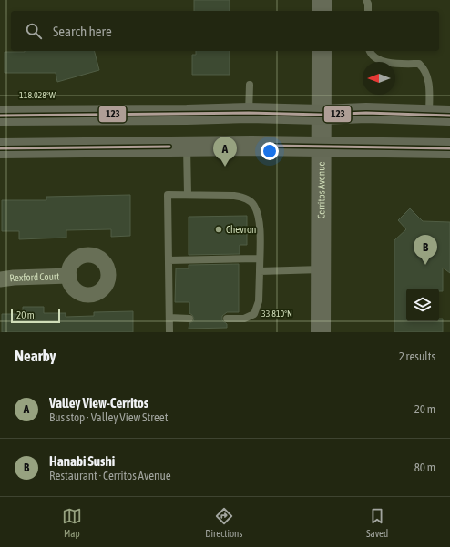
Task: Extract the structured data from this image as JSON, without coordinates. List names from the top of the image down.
{
  "streets": {
    "main road": ["Cerritos Avenue"],
    "street": ["Rexford Court"]
  },
  "places": ["Chevron"],
  "lines": ["transit line 123"],
  "scale_bar": "20 m",
  "north": "left",
  "page": {
    "search": "Search here",
    "pins": ["A", "B"],
    "scale": "20 m",
    "heading": ["Nearby", "2 results"],
    "list": [
      {
        "mark": "A",
        "name": "Valley View-Cerritos",
        "note": "Bus stop · Valley View Street",
        "value": "20 m"
      },
      {
        "mark": "B",
        "name": "Hanabi Sushi",
        "note": "Restaurant · Cerritos Avenue",
        "value": "80 m"
      }
    ],
    "nav": ["Map", "Directions", "Saved"]
  },
  "coordinates": ["118.028°W", "33.810°N"]
}
